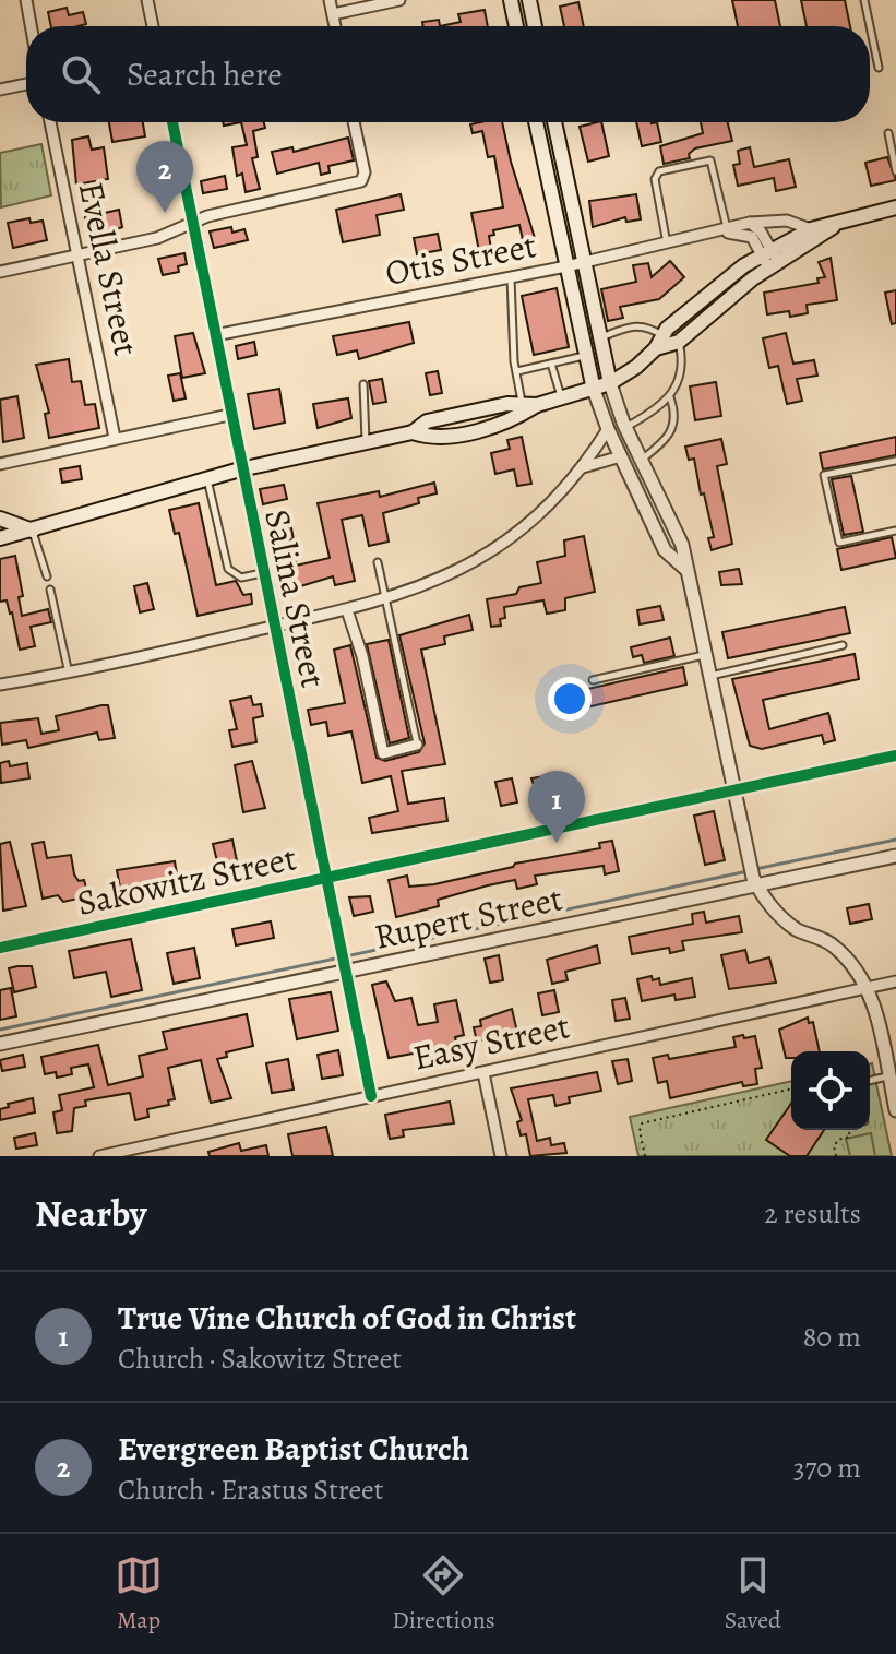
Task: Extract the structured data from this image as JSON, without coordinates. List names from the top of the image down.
{
  "streets": {
    "street": [
      "Otis Street",
      "Evella Street",
      "Salina Street",
      "Sakowitz Street",
      "Rupert Street",
      "Easy Street"
    ]
  },
  "crossings": [
    ["Otis Street", "Salina Street"],
    ["Salina Street", "Sakowitz Street"],
    ["Salina Street", "Rupert Street"],
    ["Salina Street", "Easy Street"]
  ],
  "page": {
    "search": "Search here",
    "pins": ["2", "1"],
    "heading": ["Nearby", "2 results"],
    "list": [
      {
        "mark": "1",
        "name": "True Vine Church of God in Christ",
        "note": "Church · Sakowitz Street",
        "value": "80 m"
      },
      {
        "mark": "2",
        "name": "Evergreen Baptist Church",
        "note": "Church · Erastus Street",
        "value": "370 m"
      }
    ],
    "nav": ["Map", "Directions", "Saved"]
  }
}
